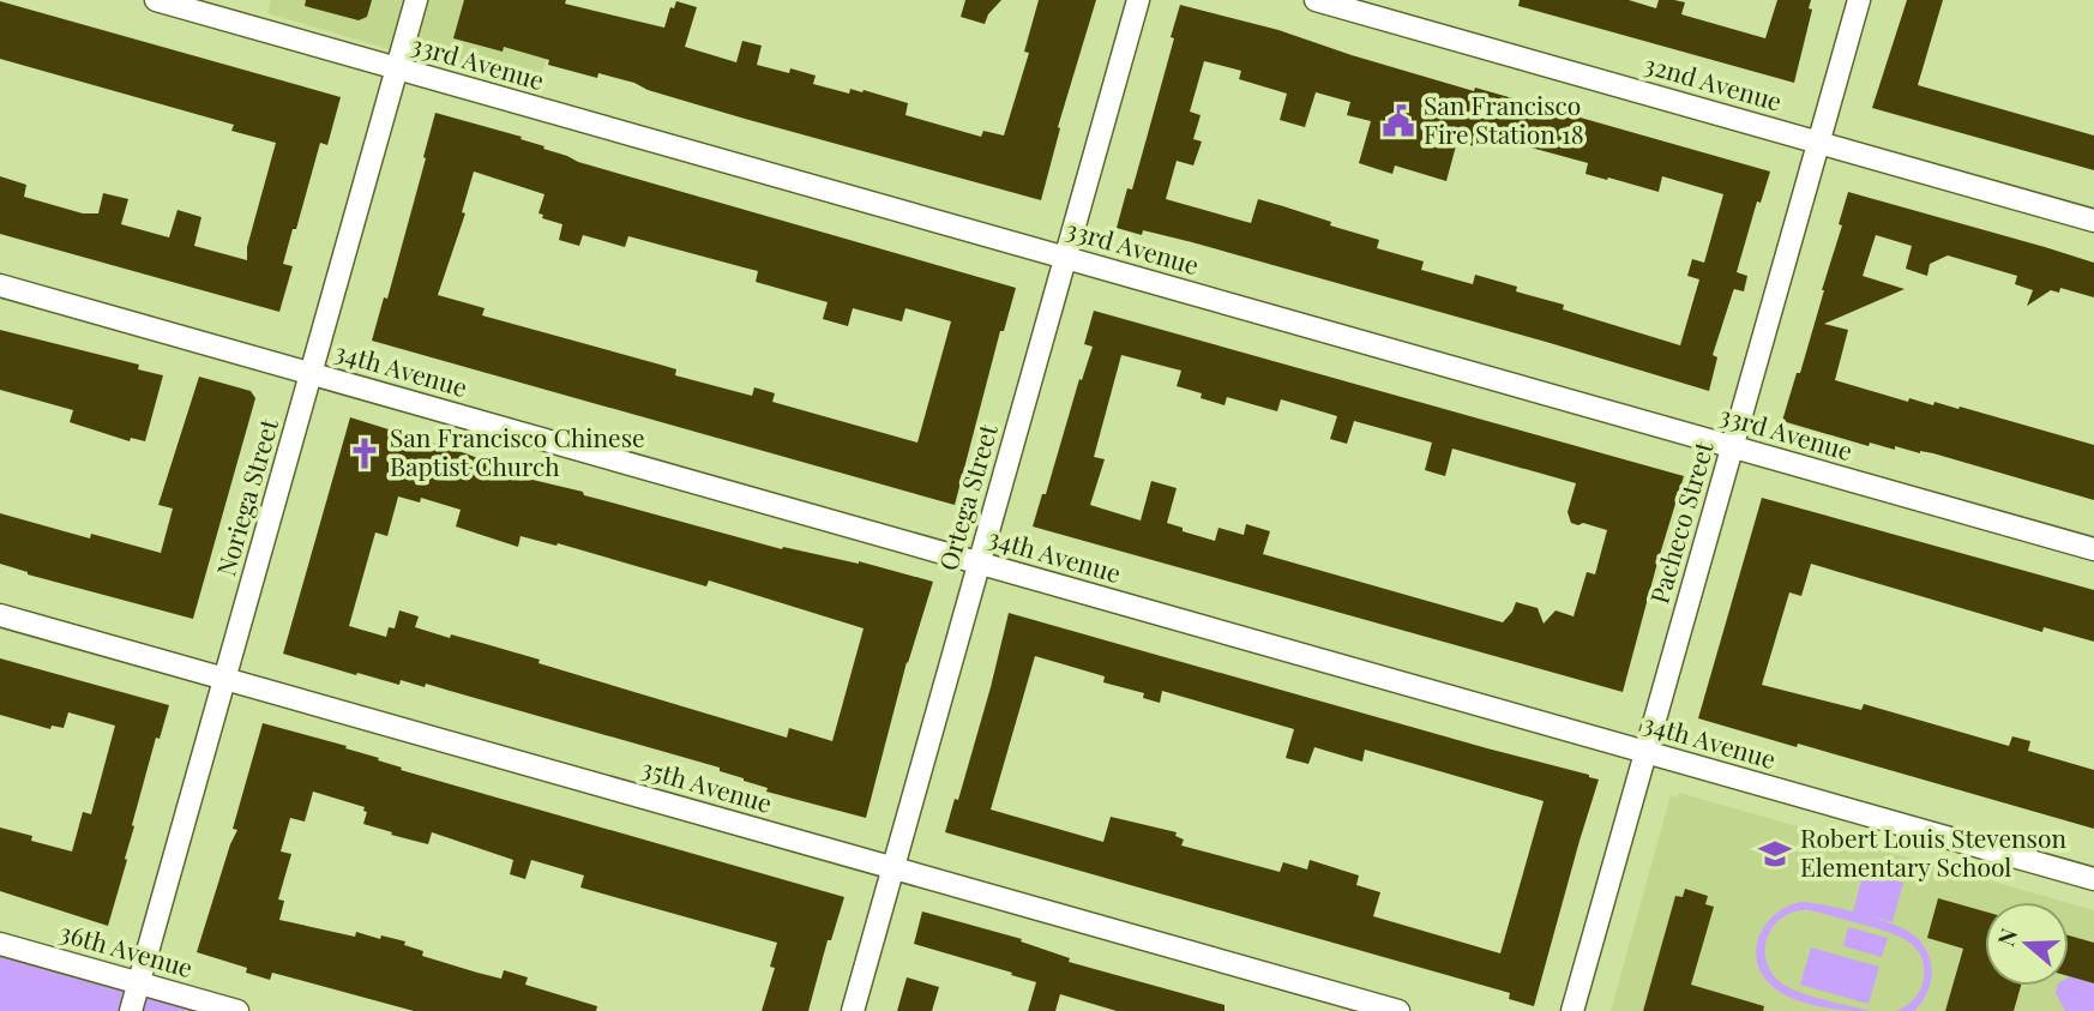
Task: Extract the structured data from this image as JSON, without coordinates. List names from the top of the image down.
{
  "streets": {
    "street": [
      "33rd Avenue",
      "32nd Avenue",
      "34th Avenue",
      "Noriega Street",
      "Ortega Street",
      "Pacheco Street",
      "35th Avenue",
      "36th Avenue"
    ]
  },
  "crossings": [
    ["33rd Avenue", "Noriega Street"],
    ["33rd Avenue", "Ortega Street"],
    ["33rd Avenue", "Pacheco Street"],
    ["32nd Avenue", "Pacheco Street"],
    ["34th Avenue", "Noriega Street"],
    ["34th Avenue", "Ortega Street"],
    ["34th Avenue", "Pacheco Street"],
    ["Noriega Street", "35th Avenue"],
    ["Noriega Street", "36th Avenue"],
    ["Ortega Street", "35th Avenue"]
  ],
  "places": {
    "public building": ["San Francisco Fire Station 18"],
    "church": ["San Francisco Chinese Baptist Church"],
    "school or university": ["Robert Louis Stevenson Elementary School"]
  },
  "north": "left"
}
